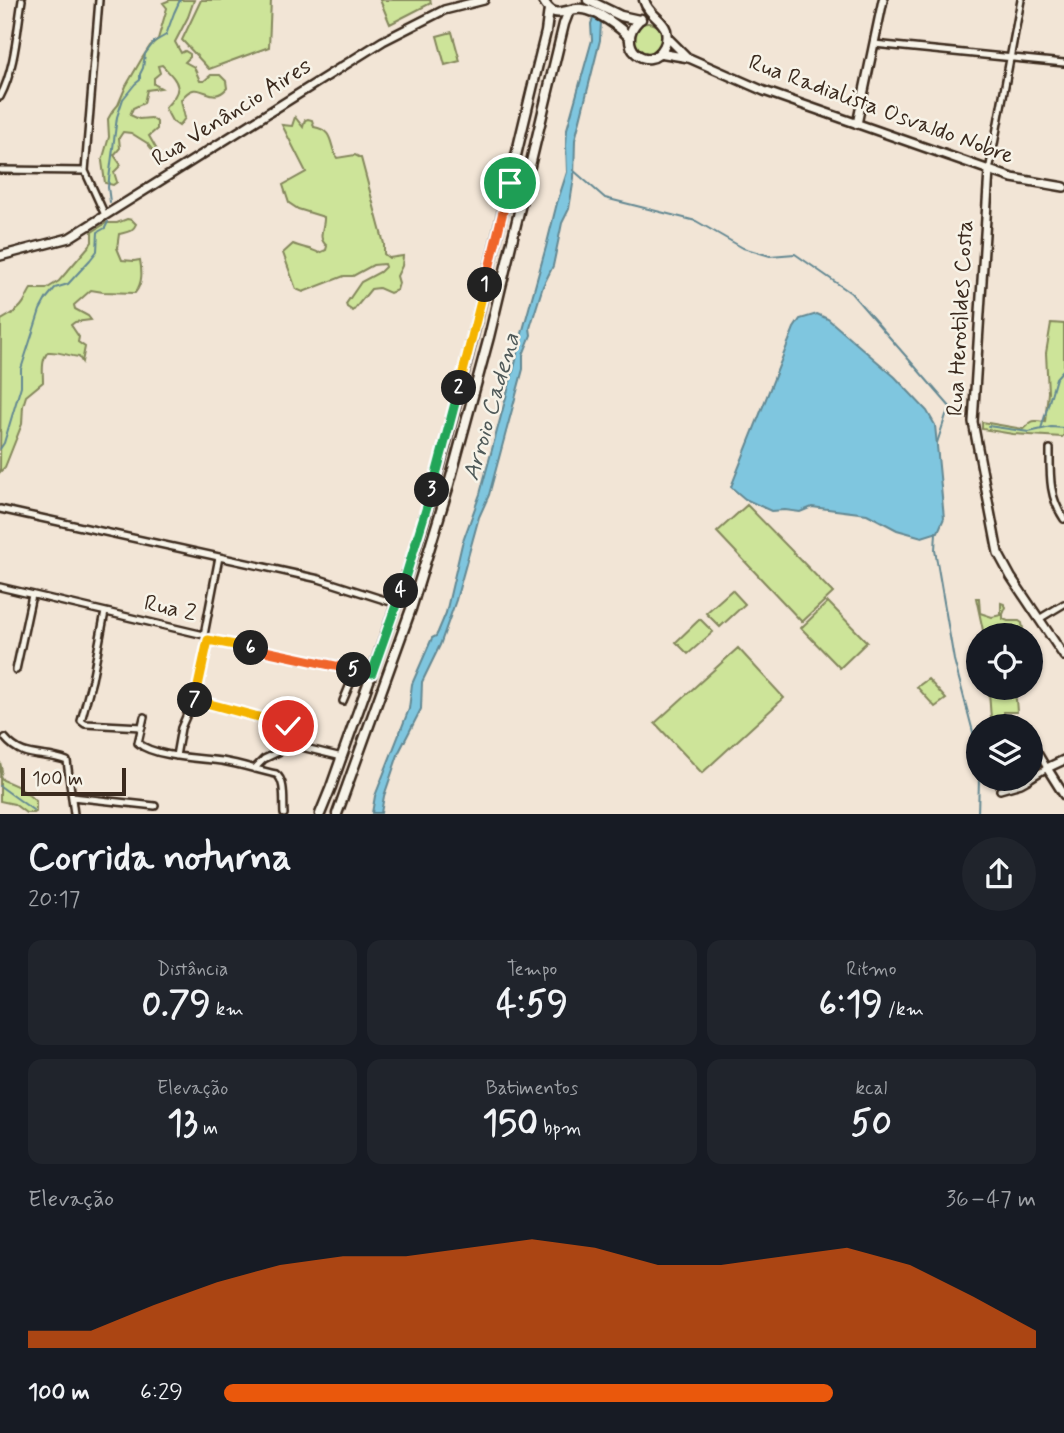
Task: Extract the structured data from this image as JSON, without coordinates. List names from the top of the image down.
{
  "streets": {
    "street": [
      "Rua Radialista Osvaldo Nobre",
      "Rua Venâncio Aires",
      "Rua Herotildes Costa",
      "Rua 2"
    ]
  },
  "crossings": [
    ["Rua Radialista Osvaldo Nobre", "Rua Herotildes Costa"]
  ],
  "water": ["Arroio Cadena"],
  "scale_bar": "100 m",
  "page": {
    "pins": [
      "1",
      "2",
      "3",
      "4",
      "6",
      "5",
      "7"
    ],
    "scale": "100 m",
    "heading": ["Corrida noturna", "20:17"],
    "stats": [
      ["Distância", "0.79 km"],
      ["Tempo", "4:59"],
      ["Ritmo", "6:19 /km"],
      ["Elevação", "13 m"],
      ["Batimentos", "150 bpm"],
      ["kcal", "50"]
    ],
    "chart": ["Elevação", "36–47 m"],
    "list": [
      {
        "name": "100 m",
        "note": "6:29"
      }
    ]
  }
}
